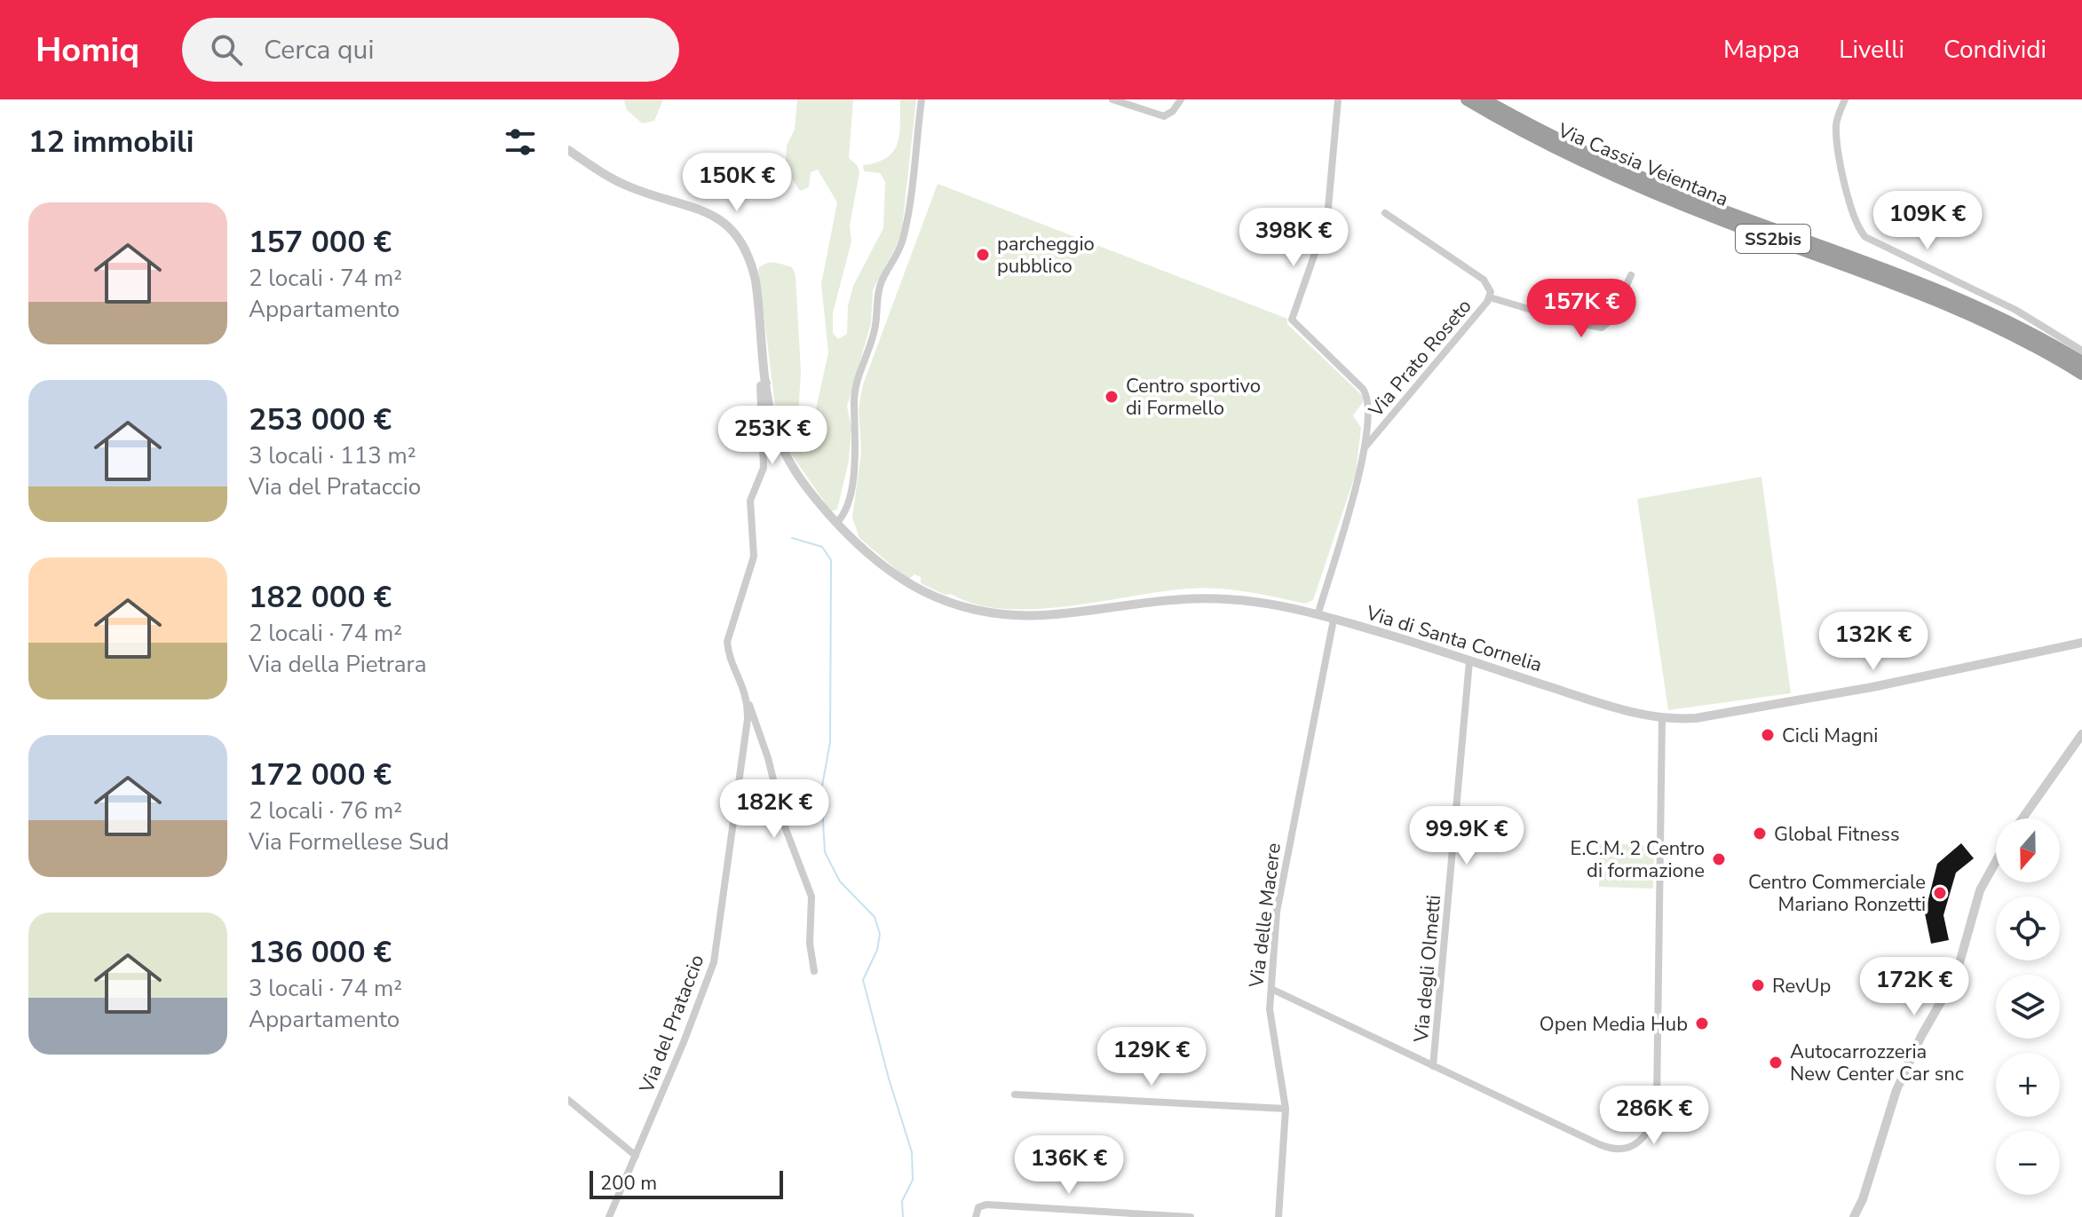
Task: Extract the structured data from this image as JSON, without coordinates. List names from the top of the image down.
{
  "streets": {
    "highway": ["Via Cassia Veientana", "SS2bis"],
    "street": [
      "Via Prato Roseto",
      "Via di Santa Cornelia",
      "Via delle Macere",
      "Via degli Olmetti",
      "Via del Prataccio"
    ]
  },
  "crossings": [
    ["Via Prato Roseto", "Via di Santa Cornelia"],
    ["Via di Santa Cornelia", "Via delle Macere"],
    ["Via di Santa Cornelia", "Via degli Olmetti"],
    ["Via delle Macere", "Via degli Olmetti"]
  ],
  "places": [
    "parcheggio pubblico",
    "Centro sportivo di Formello",
    "Cicli Magni",
    "Global Fitness",
    "E.C.M. 2 Centro di formazione",
    "Centro Commerciale Mariano Ronzetti",
    "RevUp",
    "Open Media Hub",
    "Autocarrozzeria New Center Car snc"
  ],
  "scale_bar": "200 m",
  "north": "bottom",
  "page": {
    "header": "Homiq",
    "search": "Cerca qui",
    "nav": ["Mappa", "Livelli", "Condividi"],
    "heading": "12 immobili",
    "price": [
      "150K €",
      "109K €",
      "398K €",
      "157K €",
      "253K €",
      "132K €",
      "182K €",
      "99.9K €",
      "172K €",
      "129K €",
      "286K €",
      "136K €"
    ],
    "list": [
      {
        "name": "157 000 €",
        "note": "2 locali · 74 m² · Appartamento"
      },
      {
        "name": "253 000 €",
        "note": "3 locali · 113 m² · Via del Prataccio"
      },
      {
        "name": "182 000 €",
        "note": "2 locali · 74 m² · Via della Pietrara"
      },
      {
        "name": "172 000 €",
        "note": "2 locali · 76 m² · Via Formellese Sud"
      },
      {
        "name": "136 000 €",
        "note": "3 locali · 74 m² · Appartamento"
      }
    ],
    "map_buttons": ["+", "−"],
    "scale": "200 m"
  }
}
